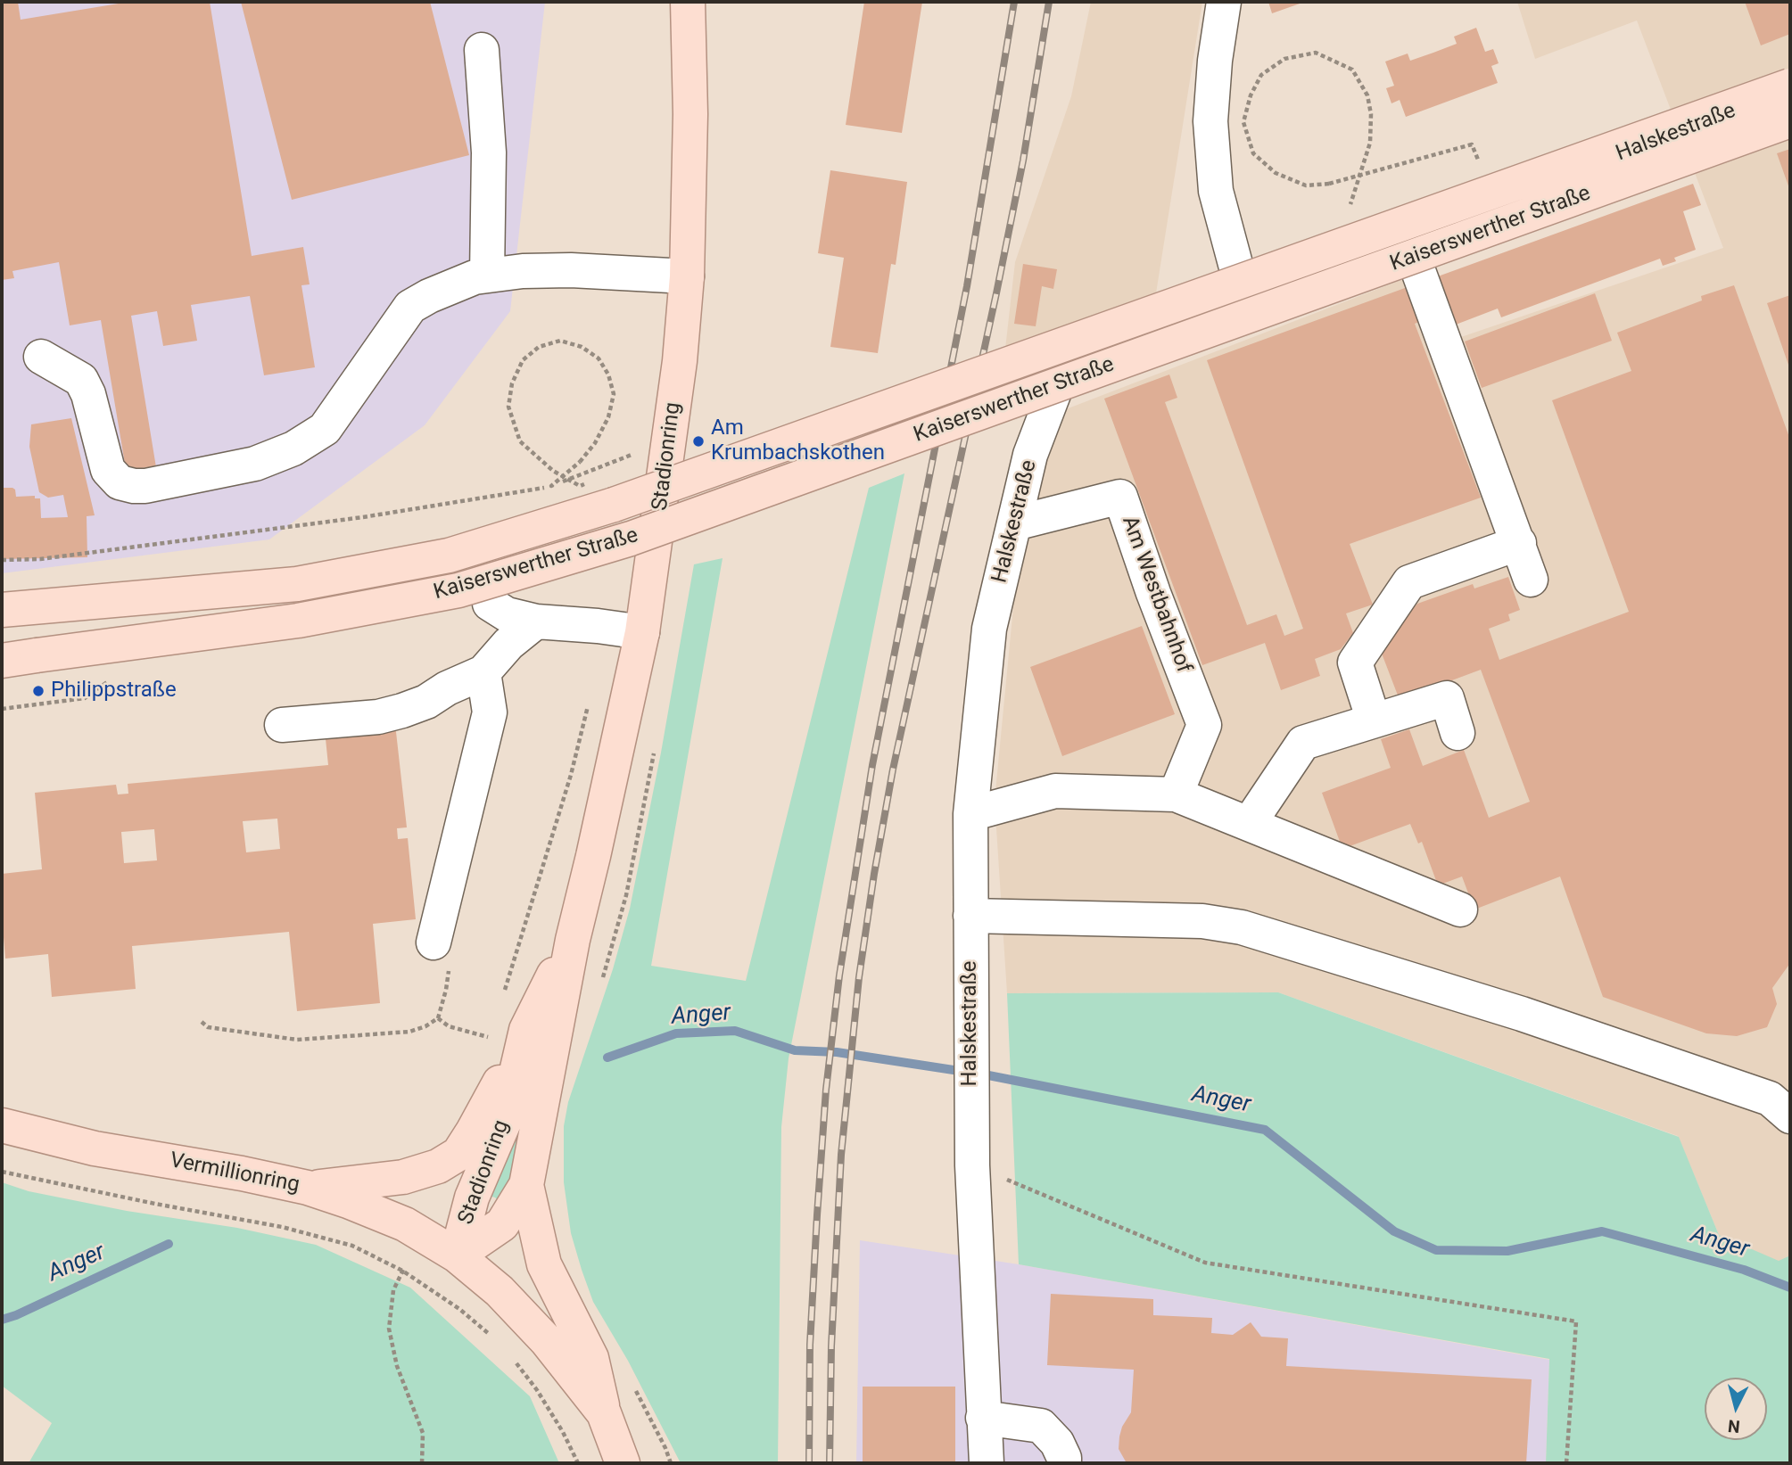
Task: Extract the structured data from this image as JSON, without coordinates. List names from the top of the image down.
{
  "streets": {
    "main road": ["Kaiserswerther Straße", "Stadionring", "Vermillionring"],
    "street": ["Halskestraße", "Am Westbahnhof"]
  },
  "crossings": [
    ["Halskestraße", "Kaiserswerther Straße"],
    ["Halskestraße", "Am Westbahnhof"],
    ["Stadionring", "Vermillionring"]
  ],
  "water": ["Anger"],
  "places": ["Am Krumbachskothen", "Philippstraße"],
  "north": "bottom"
}
